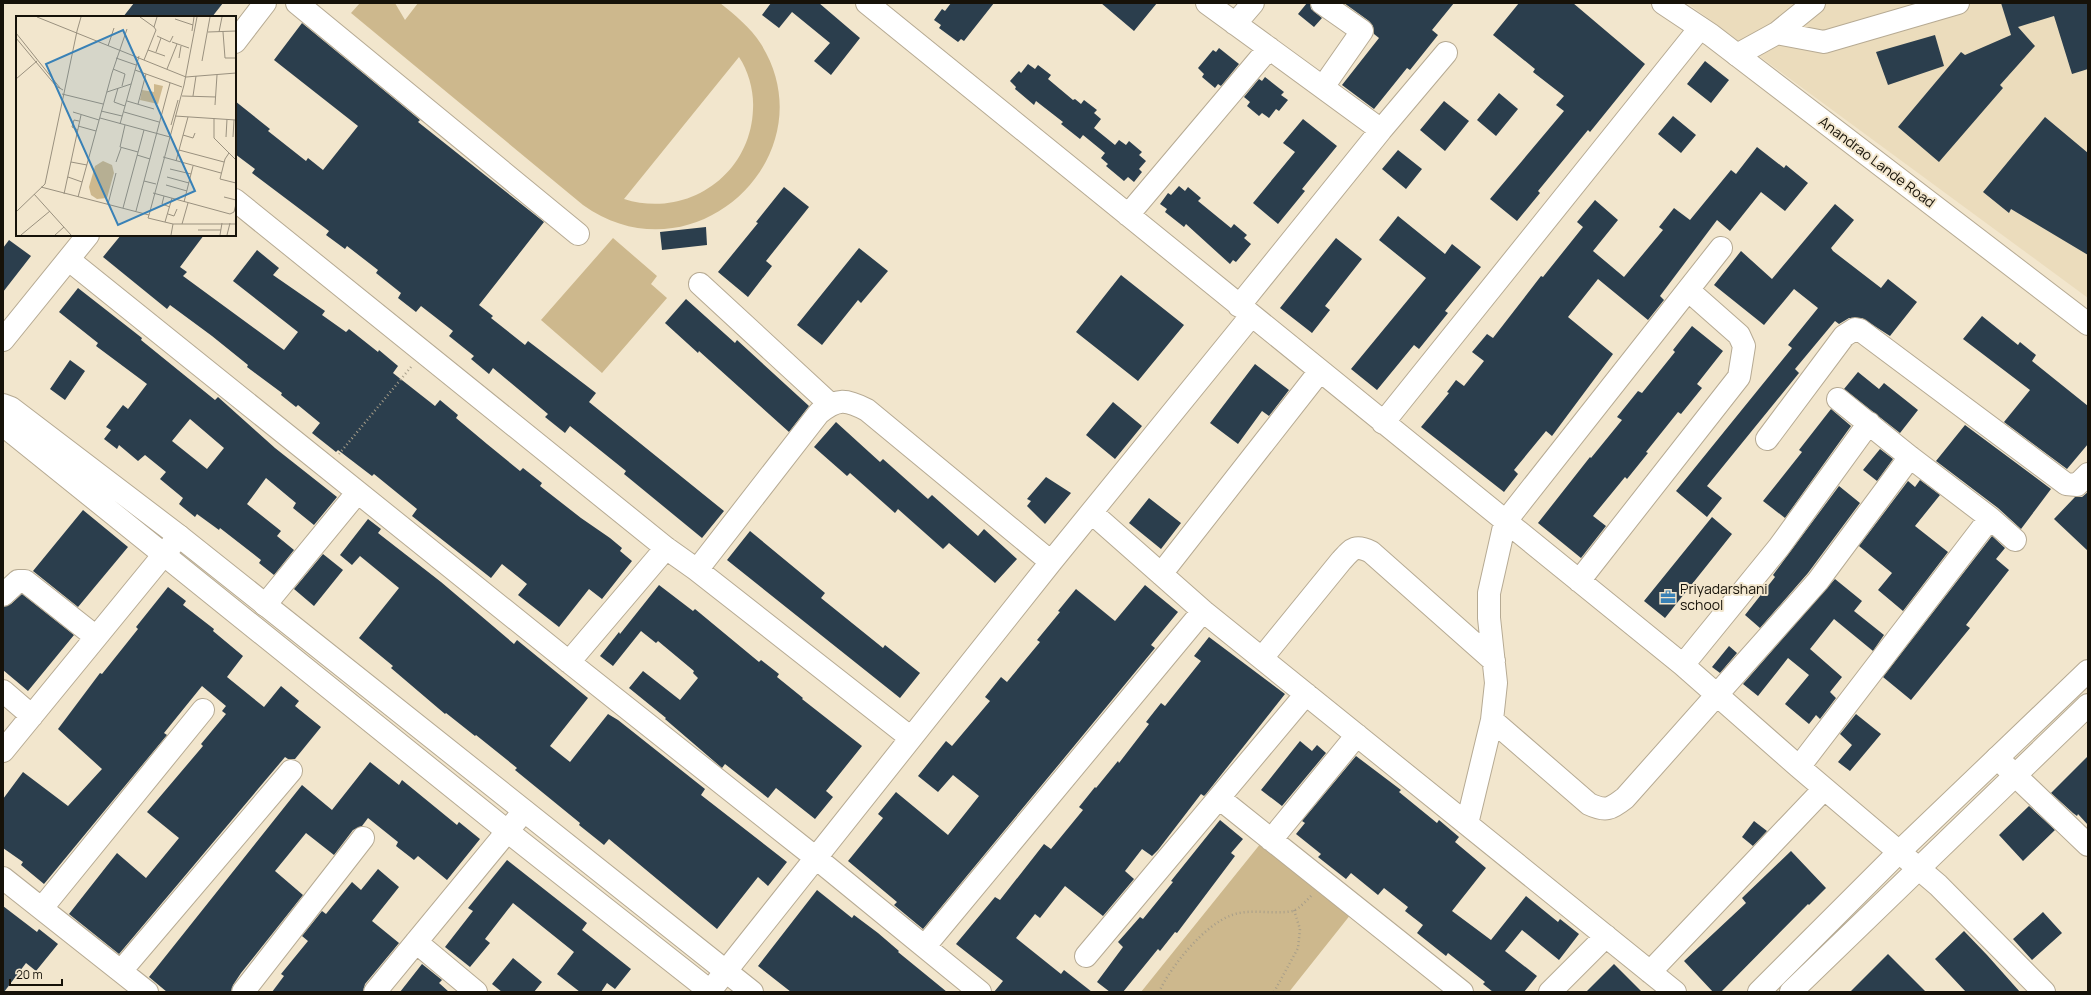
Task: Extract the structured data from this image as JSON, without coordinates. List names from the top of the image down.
{
  "streets": {
    "street": ["Anandrao Lande Road"]
  },
  "places": {
    "office": ["Priyadarshani school"]
  },
  "scale_bar": "20 m"
}
